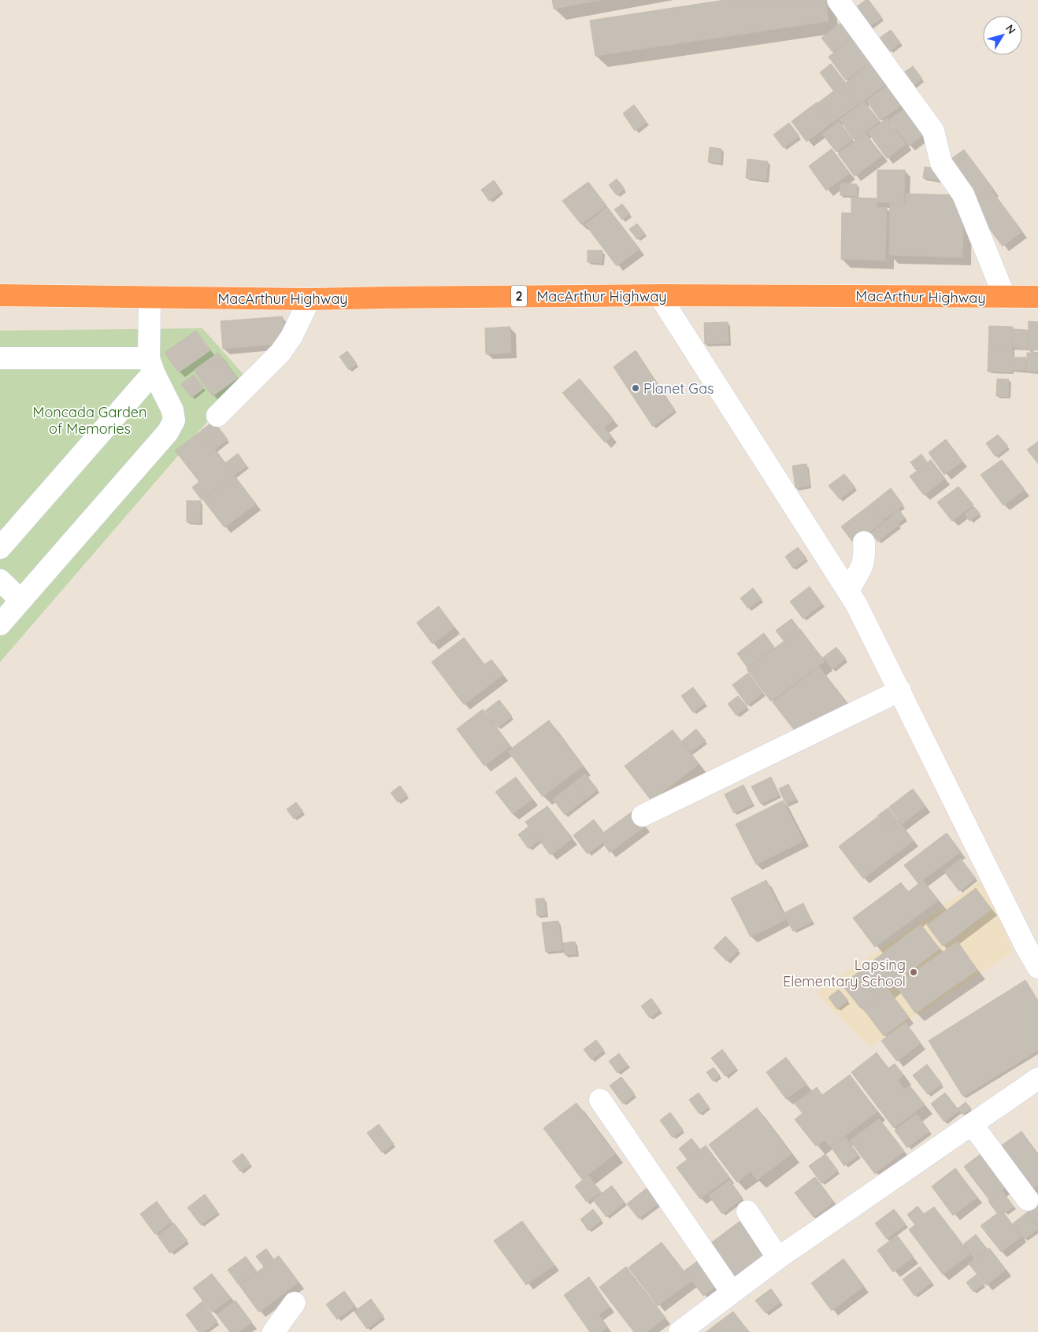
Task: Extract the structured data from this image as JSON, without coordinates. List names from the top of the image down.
{
  "streets": {
    "highway": ["2", "MacArthur Highway"]
  },
  "parks": ["Moncada Garden of Memories"],
  "places": ["Planet Gas", "Lapsing Elementary School"],
  "north": "top right"
}
